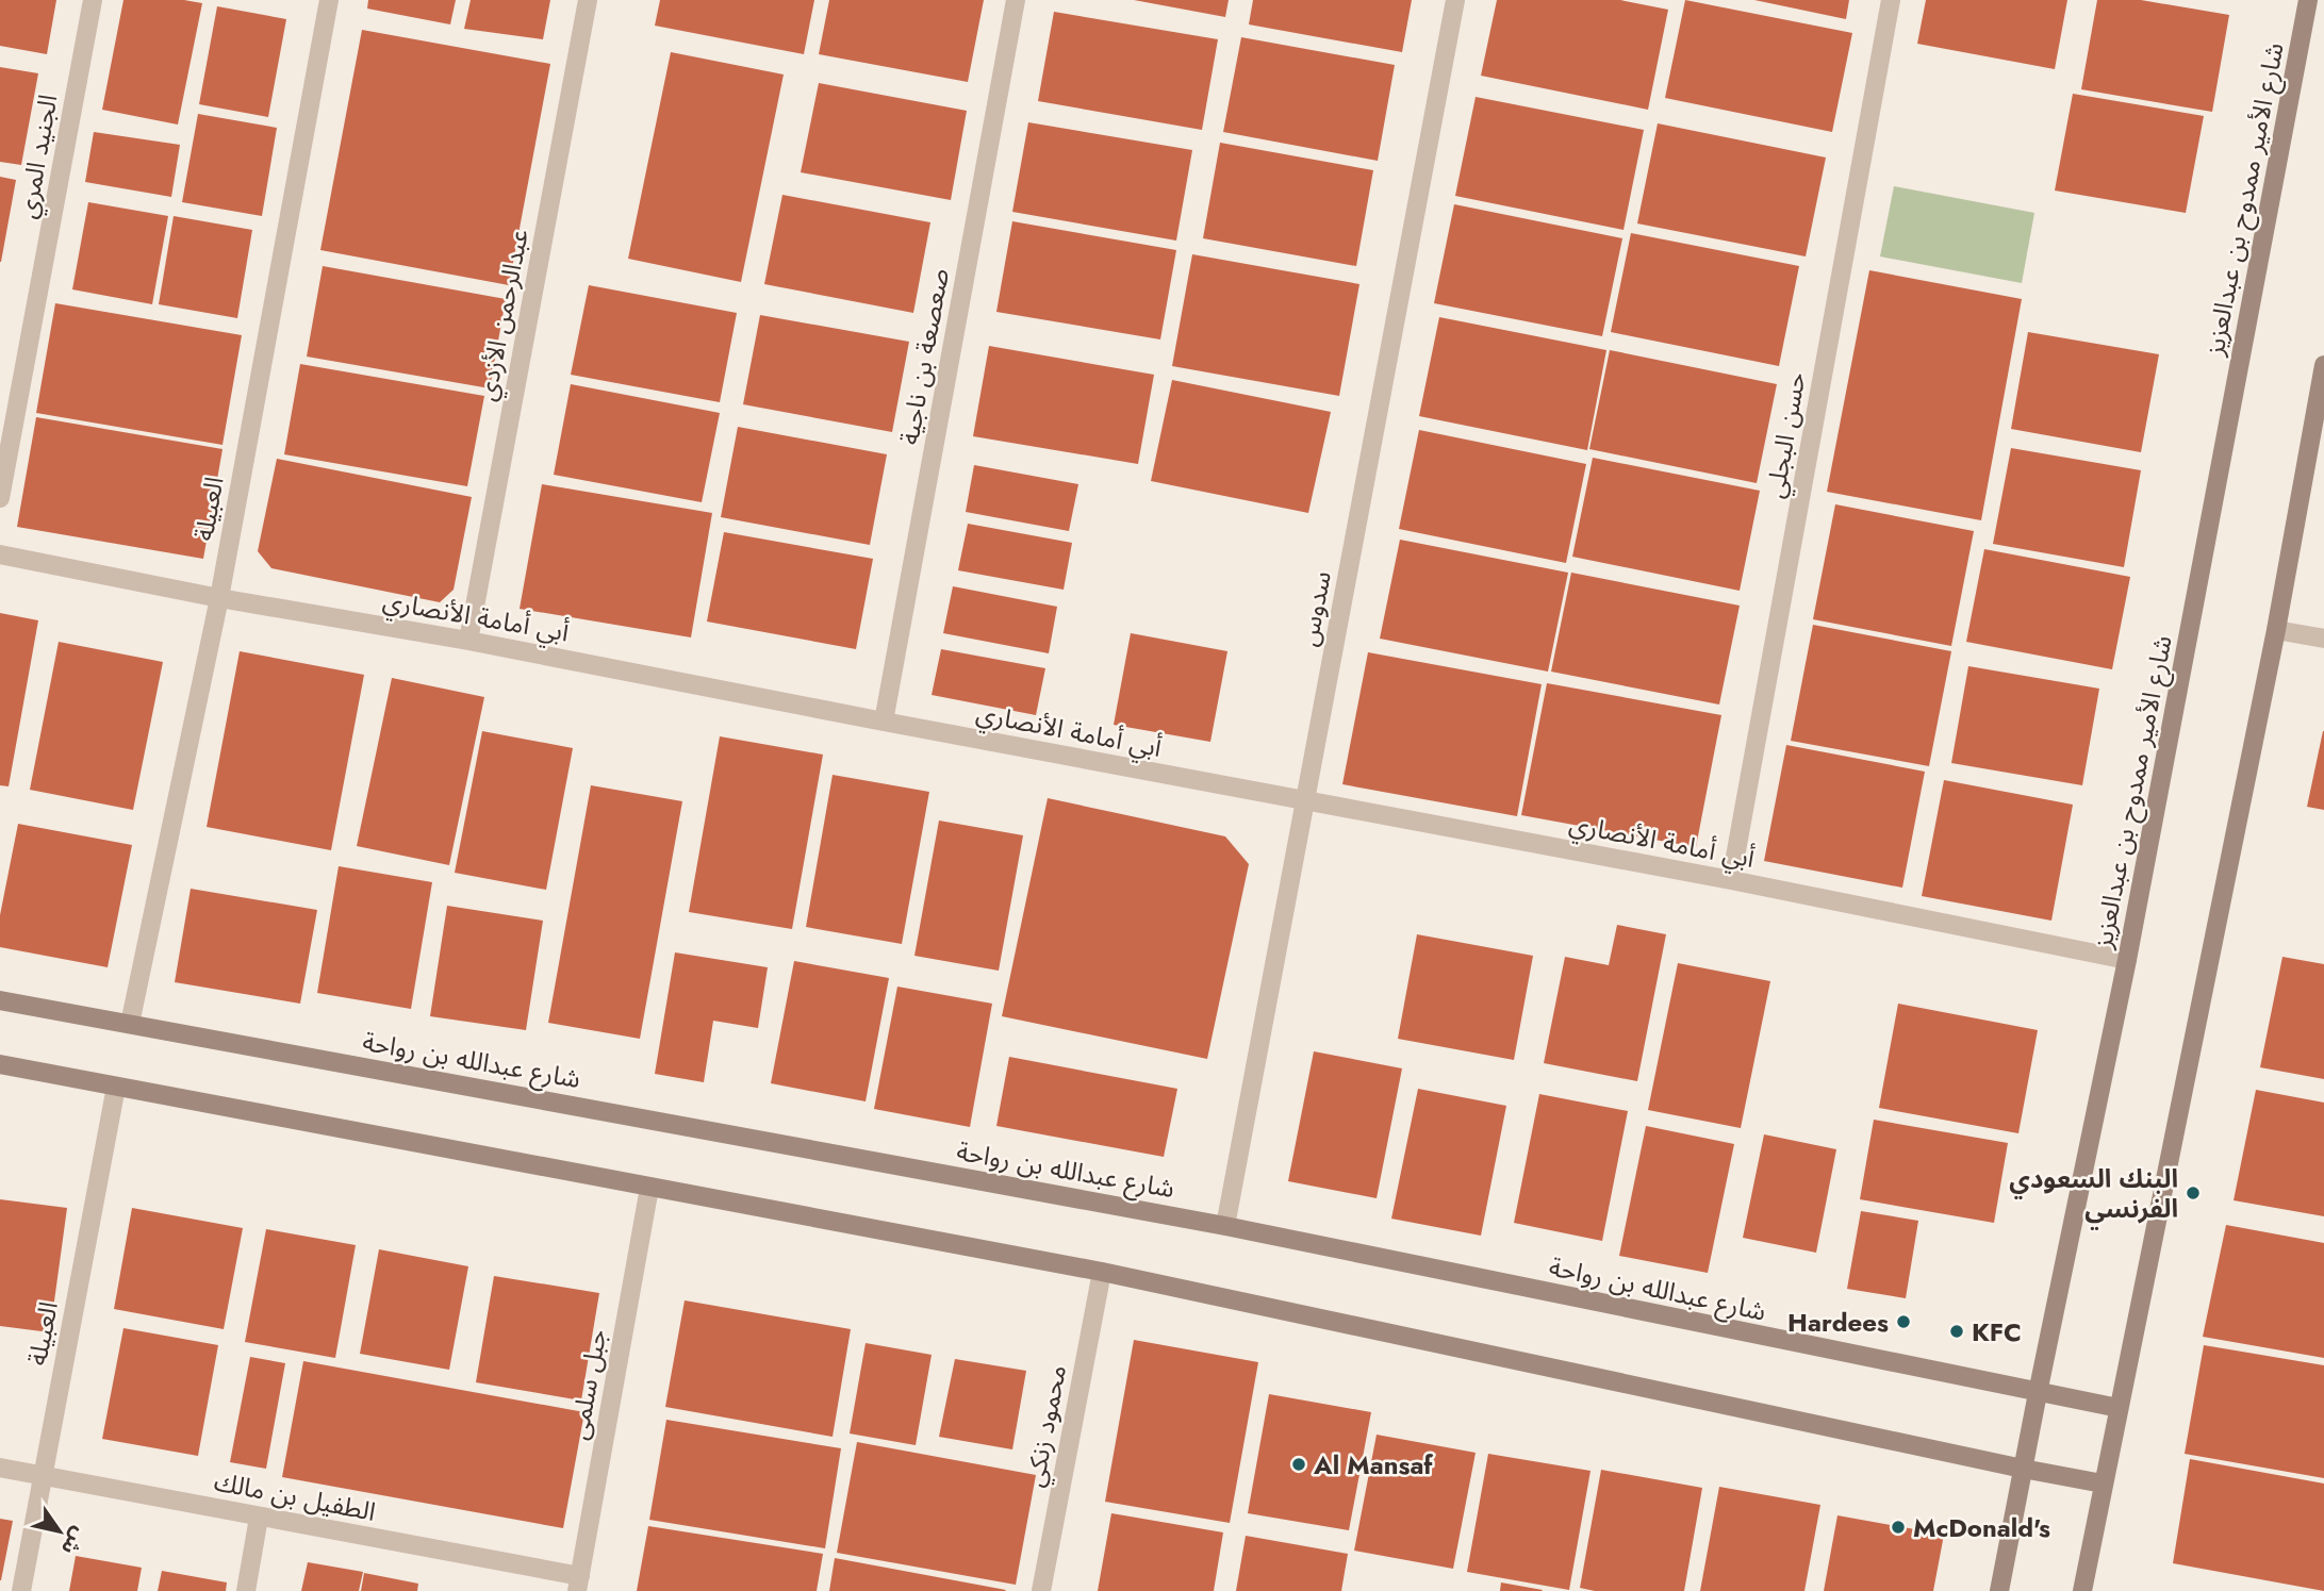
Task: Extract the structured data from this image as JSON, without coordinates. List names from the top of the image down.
{
  "streets": {
    "street": [
      "الجنيد المري",
      "شارع الأمير ممدوح بن عبدالعزيز",
      "عبدالرحمن الأزدي",
      "صعصعة بن ناجية",
      "حسن البجلي",
      "العبيلة",
      "سدوس",
      "أبي أمامة الأنصاري",
      "شارع عبدالله بن رواحة",
      "جبل سلمى",
      "محمود زنكي",
      "الطفيل بن مالك"
    ]
  },
  "crossings": [
    ["شارع الأمير ممدوح بن عبدالعزيز", "أبي أمامة الأنصاري"],
    ["شارع الأمير ممدوح بن عبدالعزيز", "شارع عبدالله بن رواحة"],
    ["عبدالرحمن الأزدي", "أبي أمامة الأنصاري"],
    ["صعصعة بن ناجية", "أبي أمامة الأنصاري"],
    ["حسن البجلي", "أبي أمامة الأنصاري"],
    ["العبيلة", "أبي أمامة الأنصاري"],
    ["العبيلة", "شارع عبدالله بن رواحة"],
    ["العبيلة", "الطفيل بن مالك"],
    ["سدوس", "أبي أمامة الأنصاري"],
    ["سدوس", "شارع عبدالله بن رواحة"],
    ["جبل سلمى", "الطفيل بن مالك"]
  ],
  "places": [
    "البنك السعودي الفرنسي",
    "Hardees",
    "KFC",
    "Al Mansaf",
    "McDonald's"
  ],
  "north": "bottom right"
}
